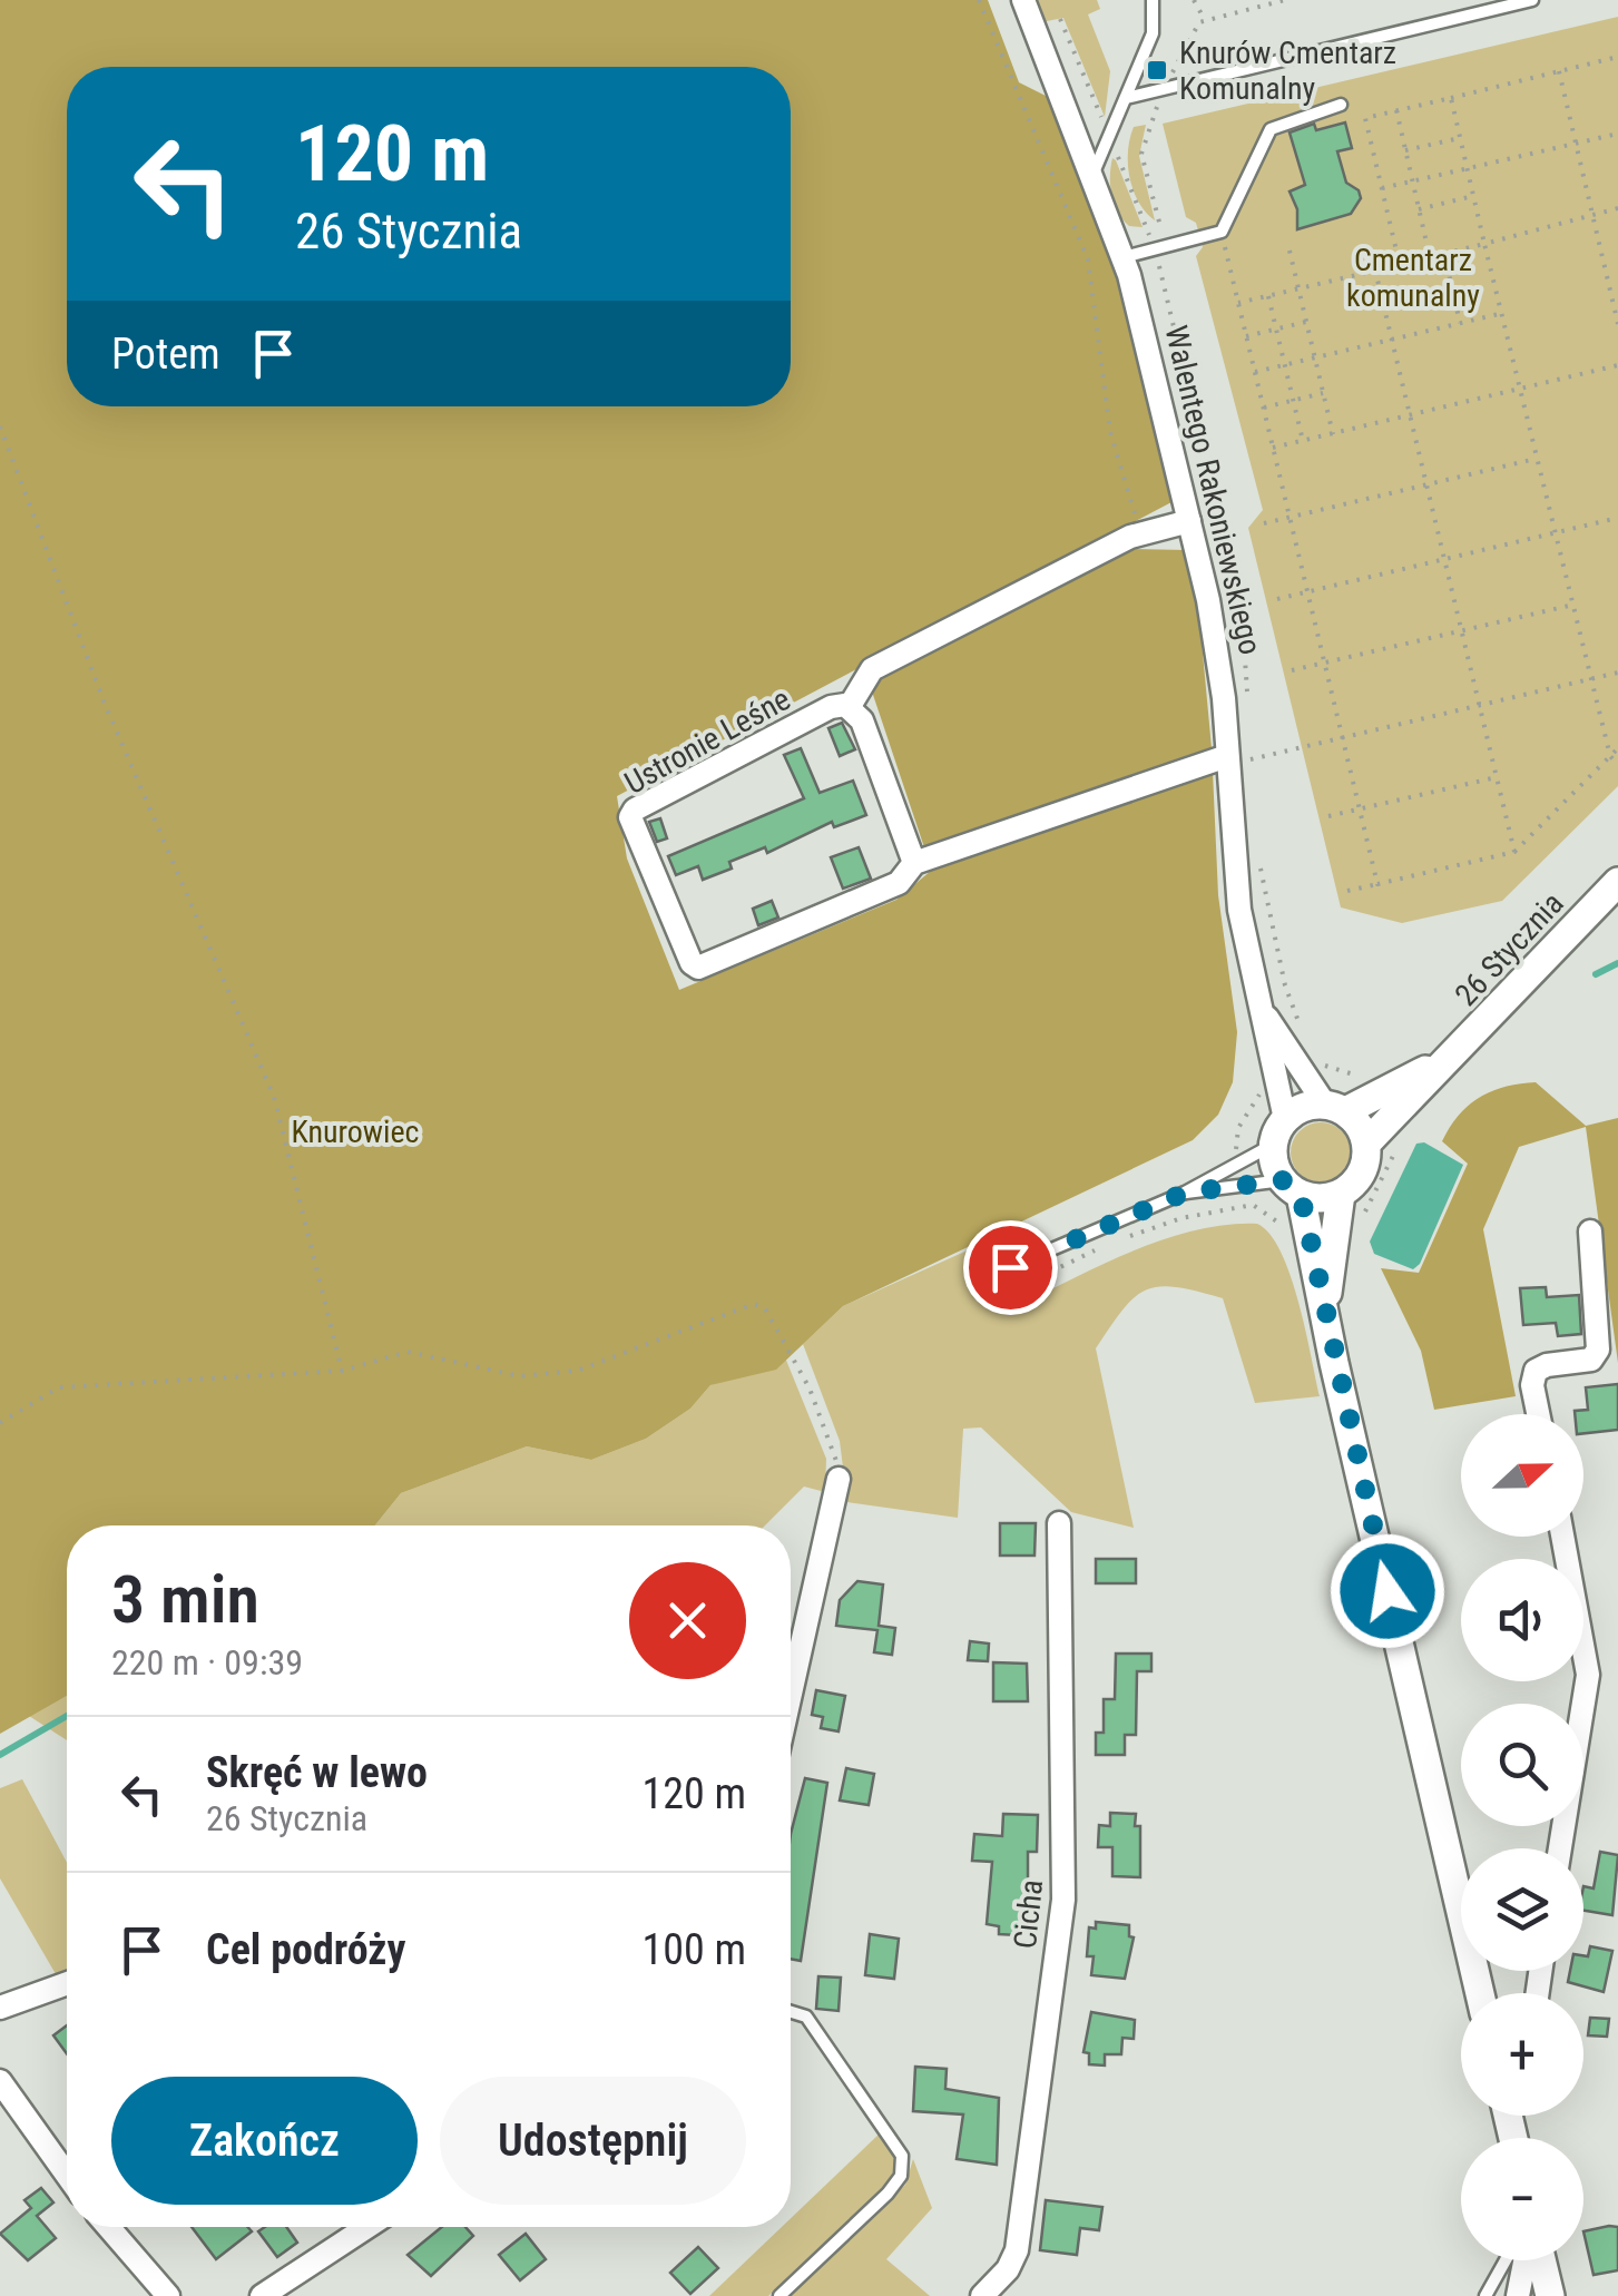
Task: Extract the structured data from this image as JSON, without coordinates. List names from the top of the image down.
{
  "streets": {
    "street": [
      "Walentego Rakoniewskiego",
      "Ustronie Leśne",
      "26 Stycznia",
      "Cicha"
    ]
  },
  "crossings": [
    ["Walentego Rakoniewskiego", "Ustronie Leśne"],
    ["Walentego Rakoniewskiego", "26 Stycznia"]
  ],
  "parks": ["Cmentarz komunalny", "Knurowiec"],
  "places": {
    "transit": ["Knurów Cmentarz Komunalny"]
  },
  "north": "right",
  "page": {
    "turn": ["120 m", "26 Stycznia"],
    "then": "Potem",
    "map_buttons": ["+", "−"],
    "heading": ["3 min", "220 m · 09:39"],
    "list": [
      {
        "name": "Skręć w lewo",
        "note": "26 Stycznia",
        "value": "120 m"
      },
      {
        "name": "Cel podróży",
        "value": "100 m"
      }
    ],
    "buttons": ["Zakończ", "Udostępnij"]
  }
}
